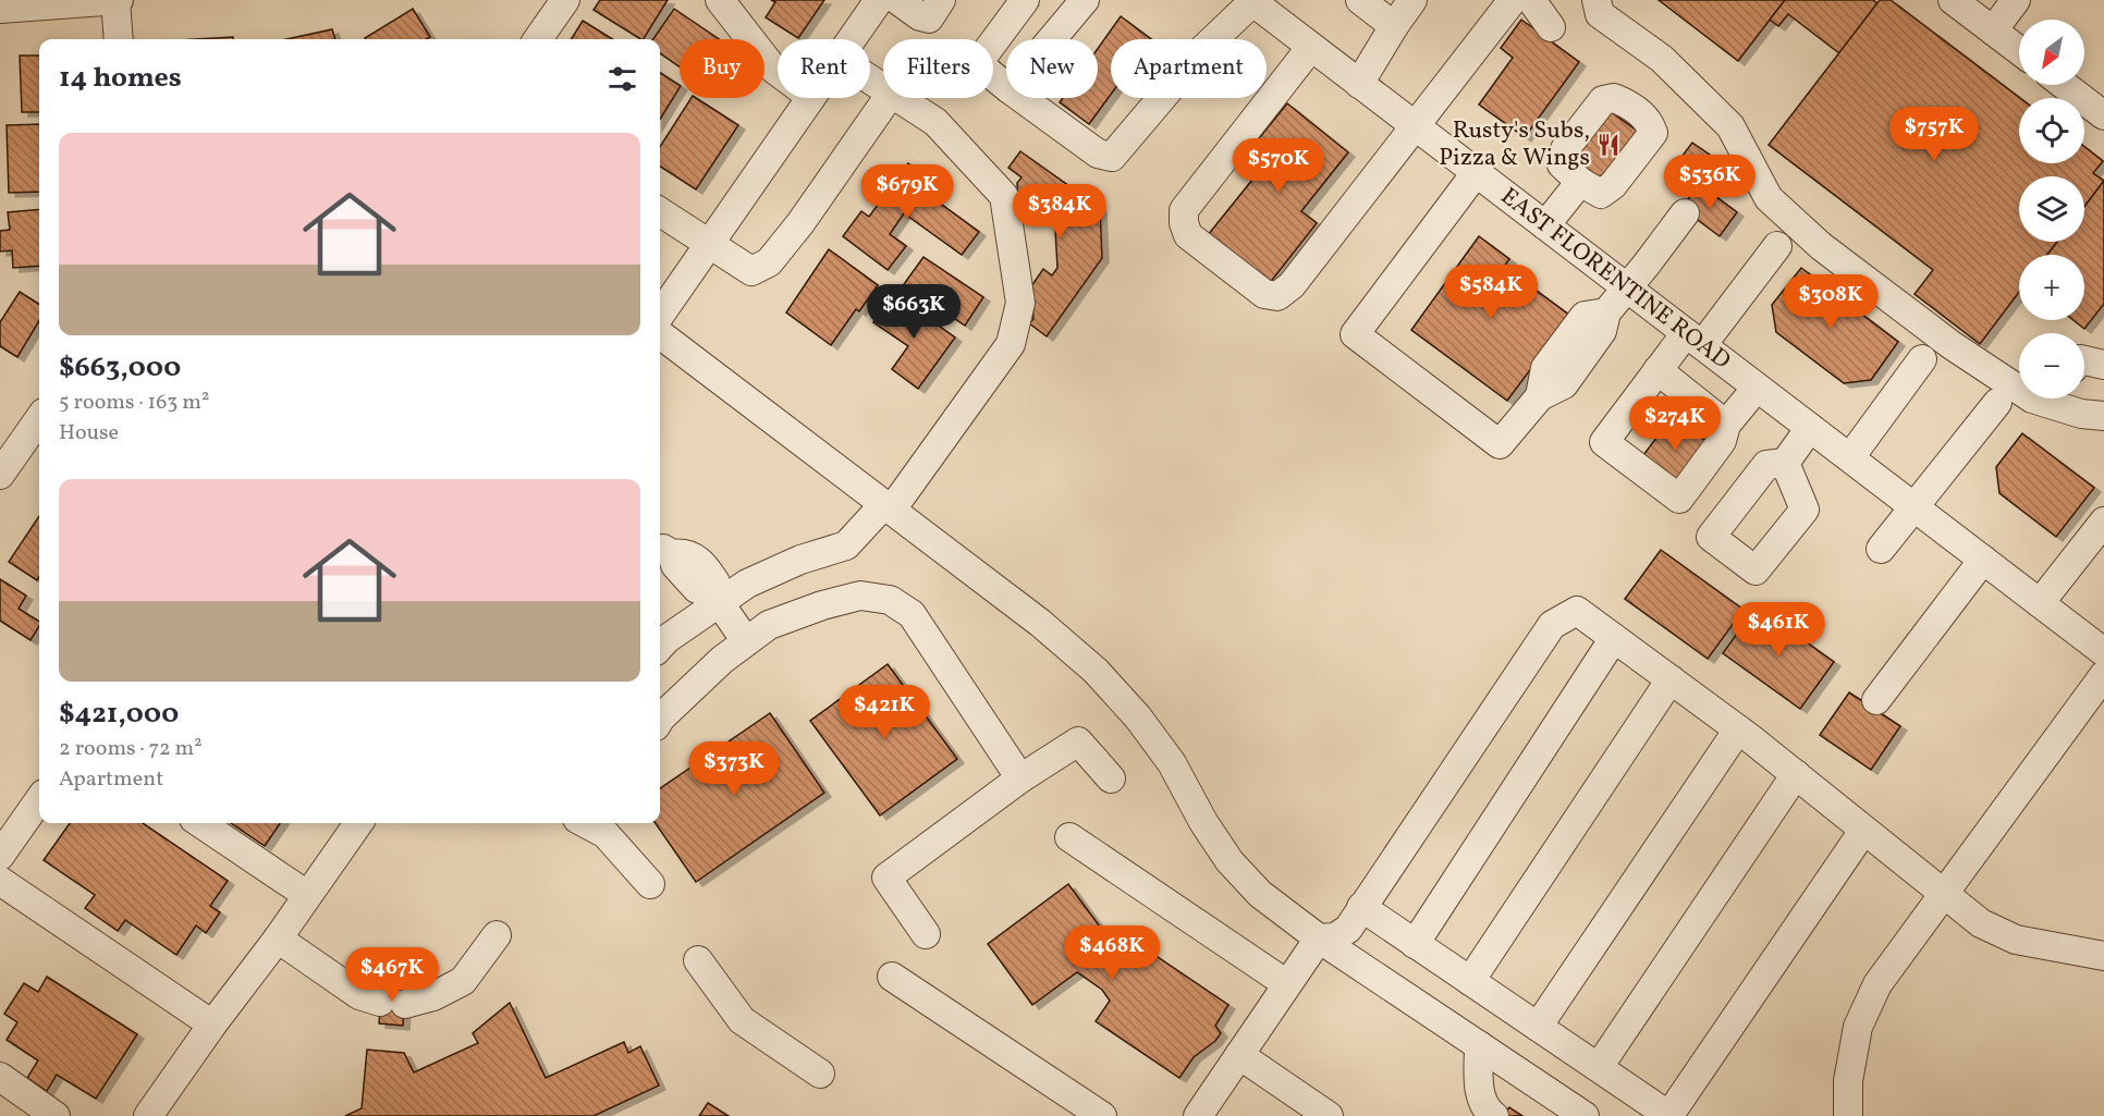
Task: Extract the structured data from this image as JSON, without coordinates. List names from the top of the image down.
{
  "streets": {
    "street": ["EAST FLORENTINE ROAD"]
  },
  "places": {
    "restaurant": ["Rusty's Subs, Pizza & Wings"]
  },
  "north": "bottom left",
  "page": {
    "map_buttons": ["+", "−"],
    "chip": [
      "Buy",
      "Rent",
      "Filters",
      "New",
      "Apartment"
    ],
    "heading": "14 homes",
    "price": [
      "$757K",
      "$570K",
      "$536K",
      "$679K",
      "$384K",
      "$584K",
      "$308K",
      "$663K",
      "$274K",
      "$461K",
      "$421K",
      "$373K",
      "$468K",
      "$467K"
    ],
    "list": [
      {
        "name": "$663,000",
        "note": "5 rooms · 163 m² · House"
      },
      {
        "name": "$421,000",
        "note": "2 rooms · 72 m² · Apartment"
      }
    ]
  }
}
